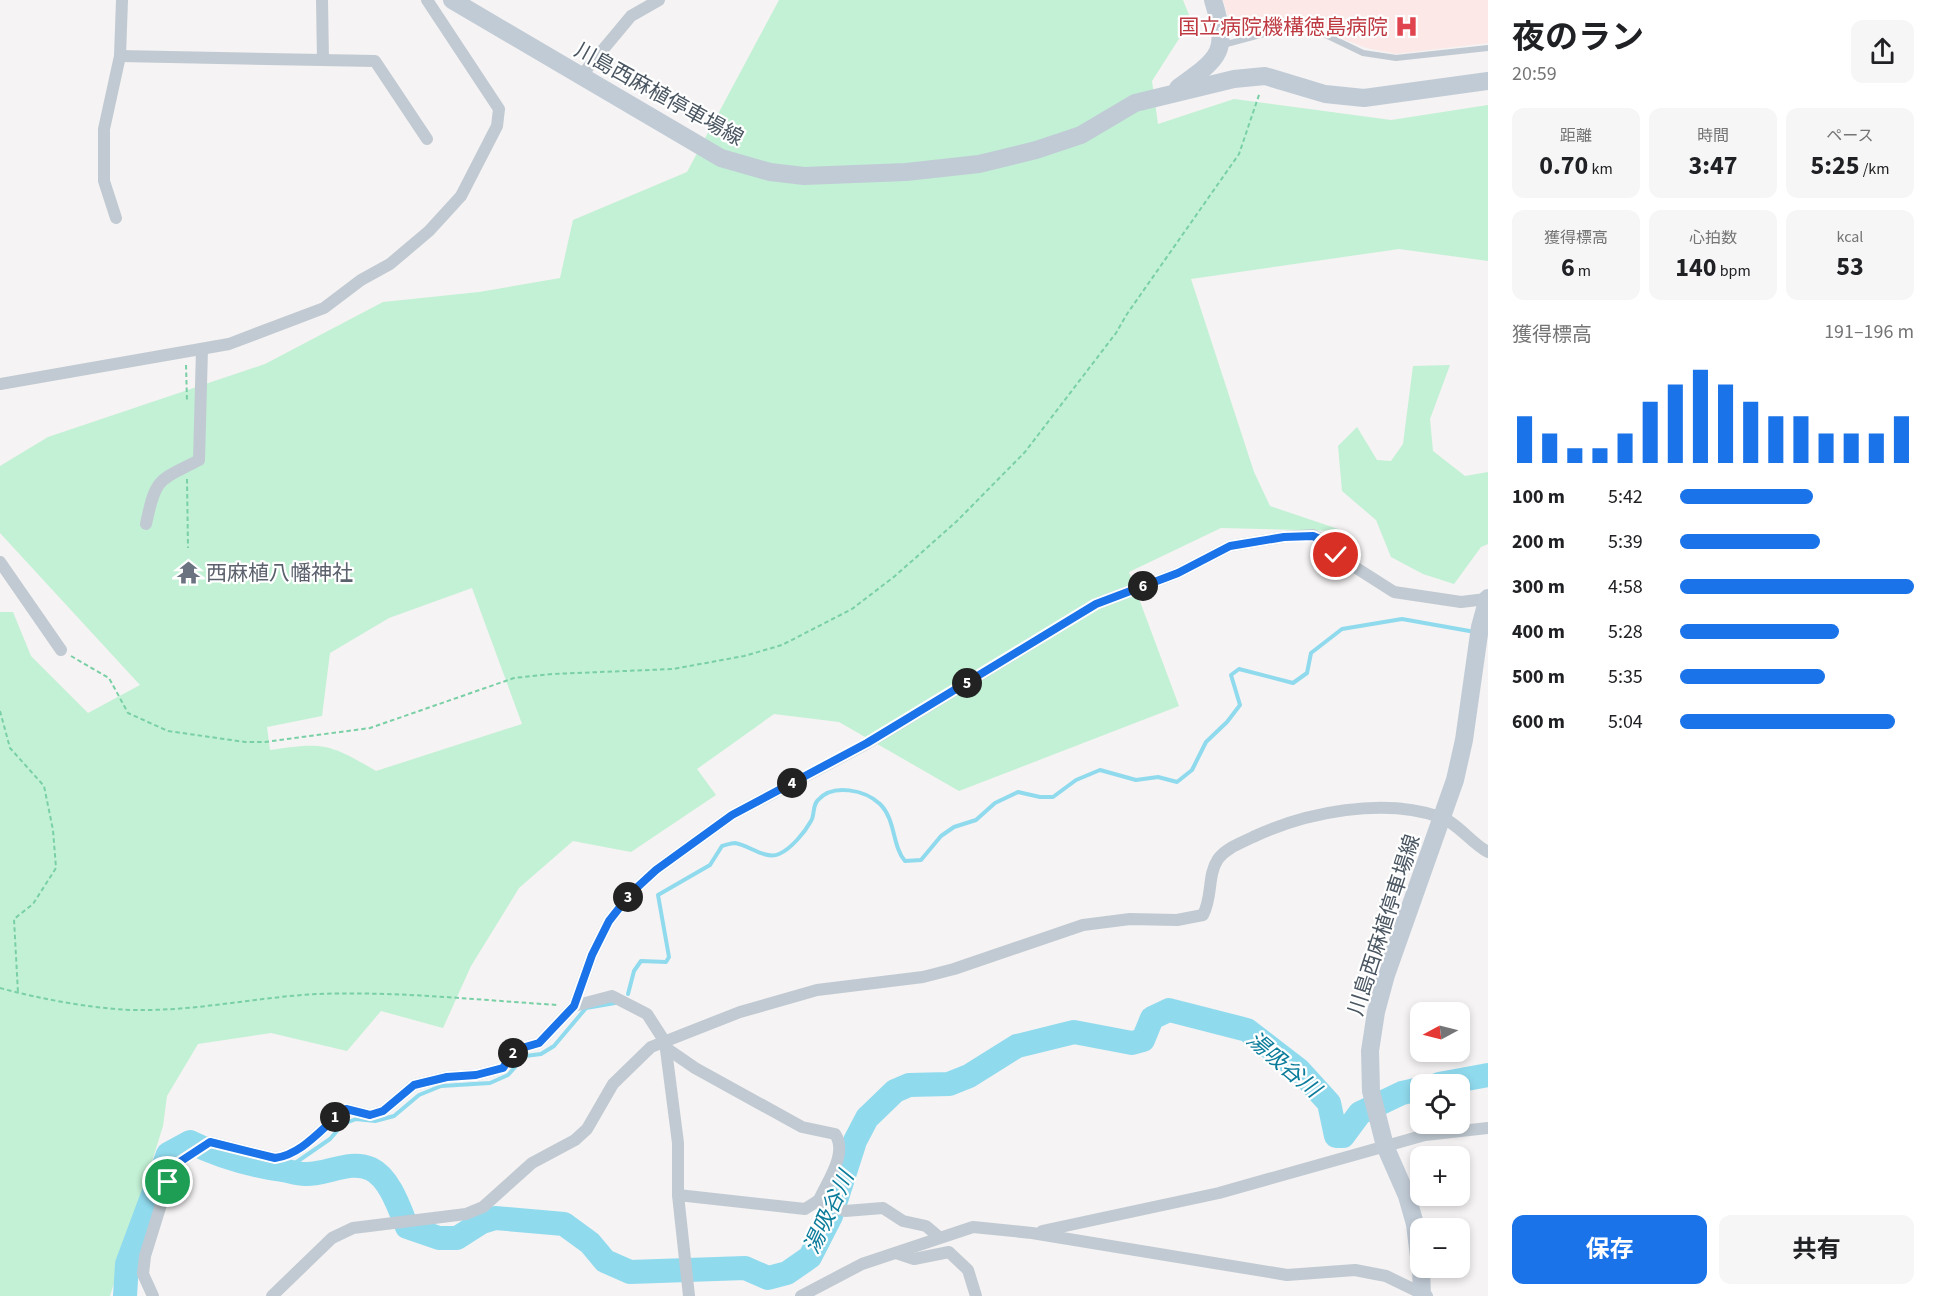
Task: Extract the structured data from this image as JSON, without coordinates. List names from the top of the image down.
{
  "streets": {
    "main road": ["川島西麻植停車場線"]
  },
  "water": ["湯吸谷川"],
  "places": {
    "hospital": ["国立病院機構徳島病院"],
    "temple": ["西麻植八幡神社"]
  },
  "north": "left",
  "page": {
    "heading": ["夜のラン", "20:59"],
    "stats": [
      ["距離", "0.70 km"],
      ["時間", "3:47"],
      ["ペース", "5:25 /km"],
      ["獲得標高", "6 m"],
      ["心拍数", "140 bpm"],
      ["kcal", "53"]
    ],
    "chart": ["獲得標高", "191–196 m"],
    "list": [
      {
        "name": "100 m",
        "note": "5:42"
      },
      {
        "name": "200 m",
        "note": "5:39"
      },
      {
        "name": "300 m",
        "note": "4:58"
      },
      {
        "name": "400 m",
        "note": "5:28"
      },
      {
        "name": "500 m",
        "note": "5:35"
      },
      {
        "name": "600 m",
        "note": "5:04"
      }
    ],
    "pins": [
      "6",
      "5",
      "4",
      "3",
      "2",
      "1"
    ],
    "map_buttons": ["+", "−"],
    "buttons": ["保存", "共有"]
  }
}
